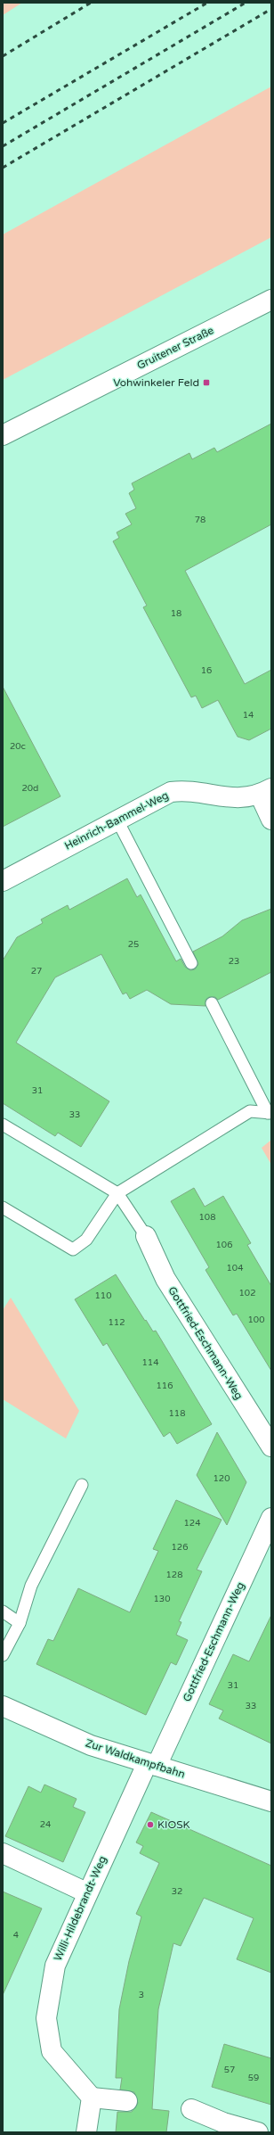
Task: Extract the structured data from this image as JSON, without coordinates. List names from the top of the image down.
{
  "streets": {
    "street": [
      "Gruitener Straße",
      "Heinrich-Bammel-Weg",
      "Gottfried-Eschmann-Weg",
      "Zur Waldkampfbahn",
      "Willi-Hildebrandt-Weg"
    ]
  },
  "crossings": [
    ["Gottfried-Eschmann-Weg", "Zur Waldkampfbahn"],
    ["Gottfried-Eschmann-Weg", "Willi-Hildebrandt-Weg"],
    ["Zur Waldkampfbahn", "Willi-Hildebrandt-Weg"]
  ],
  "places": {
    "transit": ["Vohwinkeler Feld"],
    "other": ["KIOSK"]
  },
  "house_numbers": [
    "78",
    "18",
    "16",
    "14",
    "20c",
    "20d",
    "25",
    "23",
    "27",
    "31",
    "33",
    "108",
    "106",
    "104",
    "102",
    "110",
    "100",
    "112",
    "114",
    "116",
    "118",
    "120",
    "124",
    "126",
    "128",
    "130",
    "31",
    "33",
    "24",
    "32",
    "4",
    "3",
    "57",
    "59"
  ]
}
